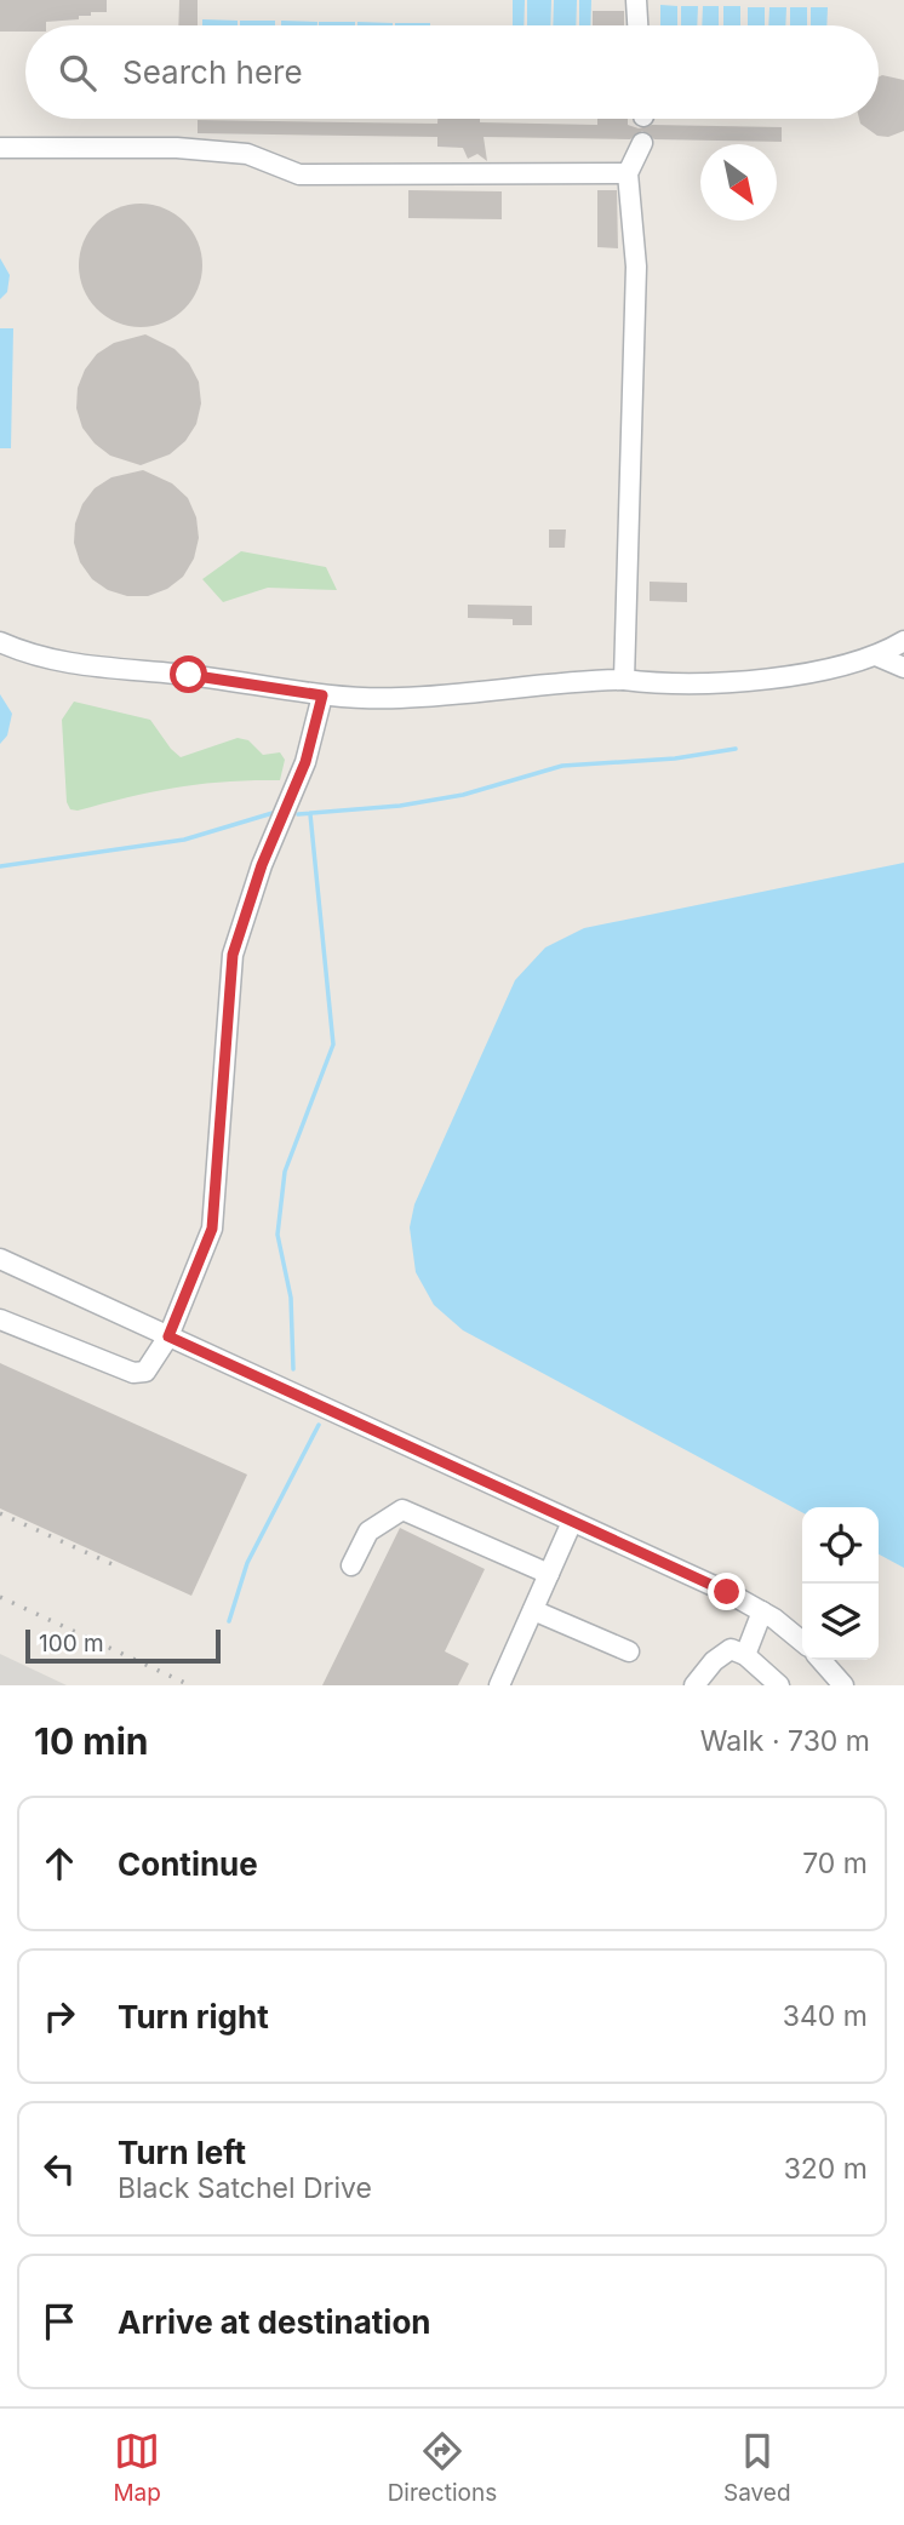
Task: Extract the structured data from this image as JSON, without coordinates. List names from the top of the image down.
{
  "scale_bar": "100 m",
  "north": "bottom right",
  "page": {
    "search": "Search here",
    "scale": "100 m",
    "heading": ["10 min", "Walk · 730 m"],
    "list": [
      ["Continue", "70 m"],
      ["Turn right", "340 m"],
      ["Turn left", "Black Satchel Drive", "320 m"],
      "Arrive at destination"
    ],
    "nav": ["Map", "Directions", "Saved"]
  }
}
